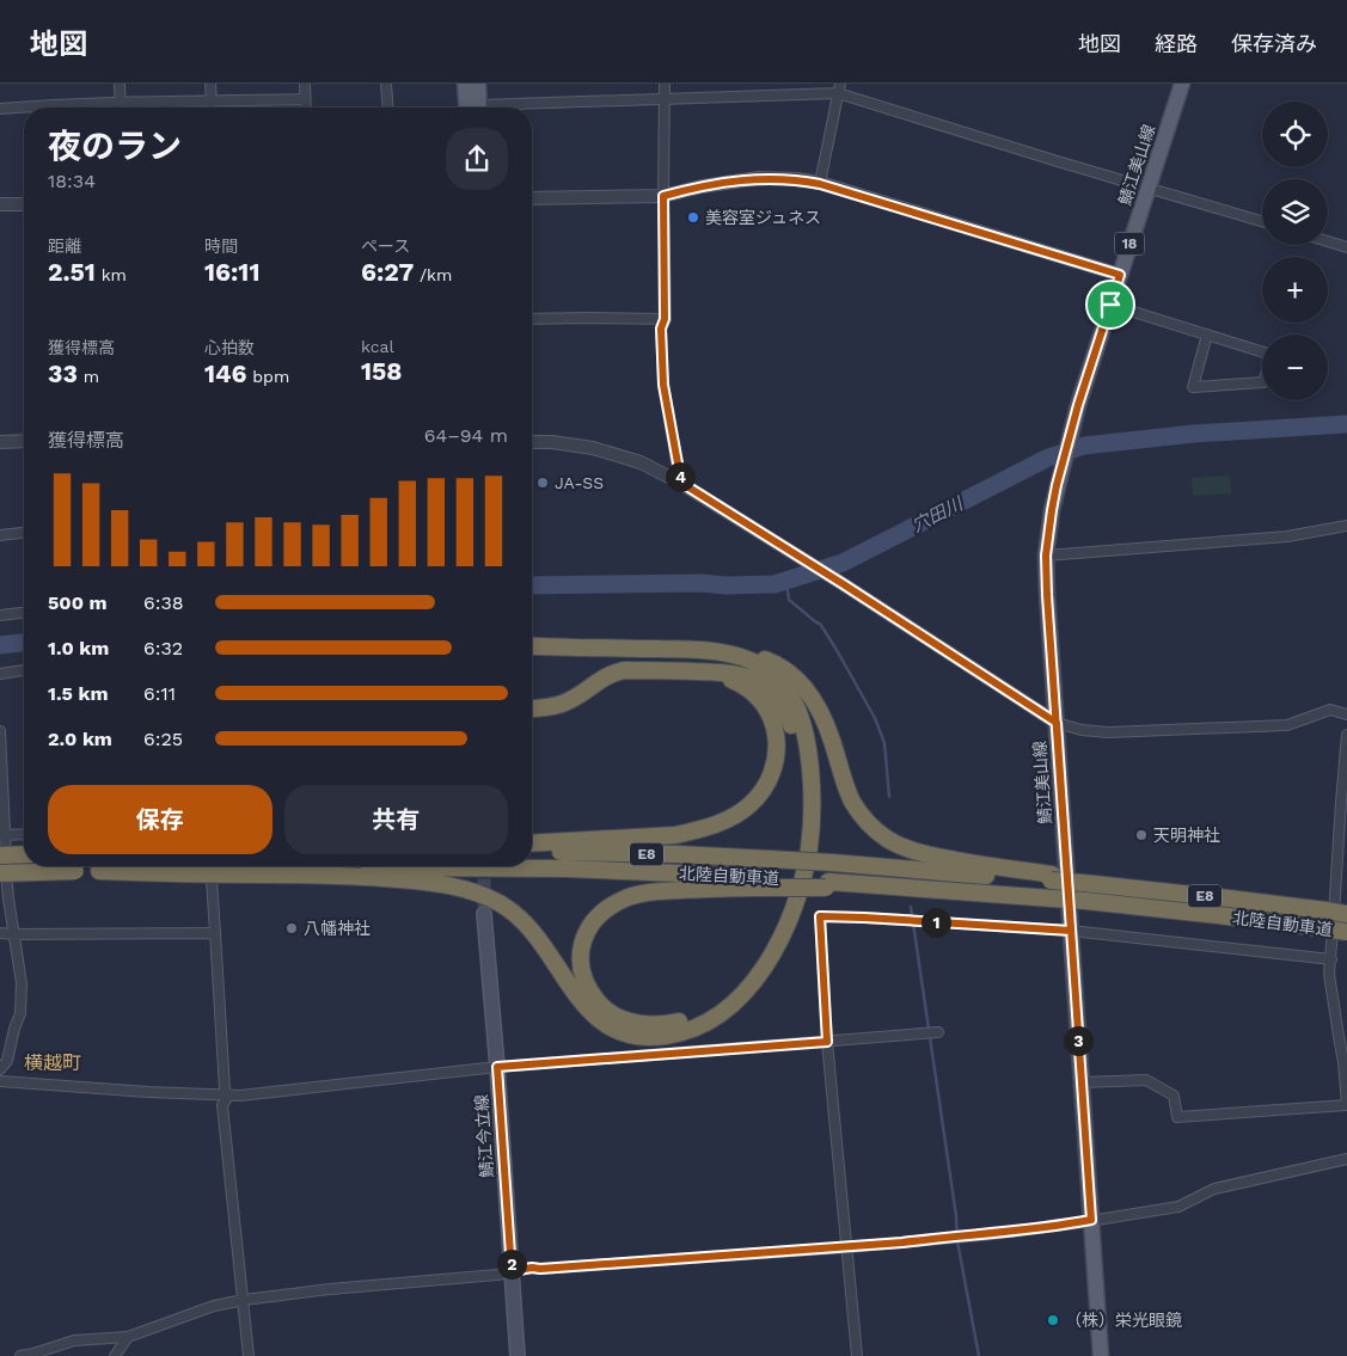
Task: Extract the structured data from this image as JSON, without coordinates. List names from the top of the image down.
{
  "streets": {
    "highway": ["E8", "北陸自動車道"],
    "main road": ["鯖江美山線", "18", "鯖江今立線"]
  },
  "districts": ["横越町"],
  "water": ["穴田川"],
  "places": [
    "美容室ジュネス",
    "JA-SS",
    "天明神社",
    "八幡神社",
    "（株）栄光眼鏡"
  ],
  "page": {
    "header": "地図",
    "nav": ["地図", "経路", "保存済み"],
    "map_buttons": ["+", "−"],
    "heading": ["夜のラン", "18:34"],
    "stats": [
      ["距離", "2.51 km"],
      ["時間", "16:11"],
      ["ペース", "6:27 /km"],
      ["獲得標高", "33 m"],
      ["心拍数", "146 bpm"],
      ["kcal", "158"]
    ],
    "chart": ["獲得標高", "64–94 m"],
    "pins": [
      "4",
      "1",
      "3",
      "2"
    ],
    "list": [
      {
        "name": "500 m",
        "note": "6:38"
      },
      {
        "name": "1.0 km",
        "note": "6:32"
      },
      {
        "name": "1.5 km",
        "note": "6:11"
      },
      {
        "name": "2.0 km",
        "note": "6:25"
      }
    ],
    "buttons": ["保存", "共有"]
  }
}
